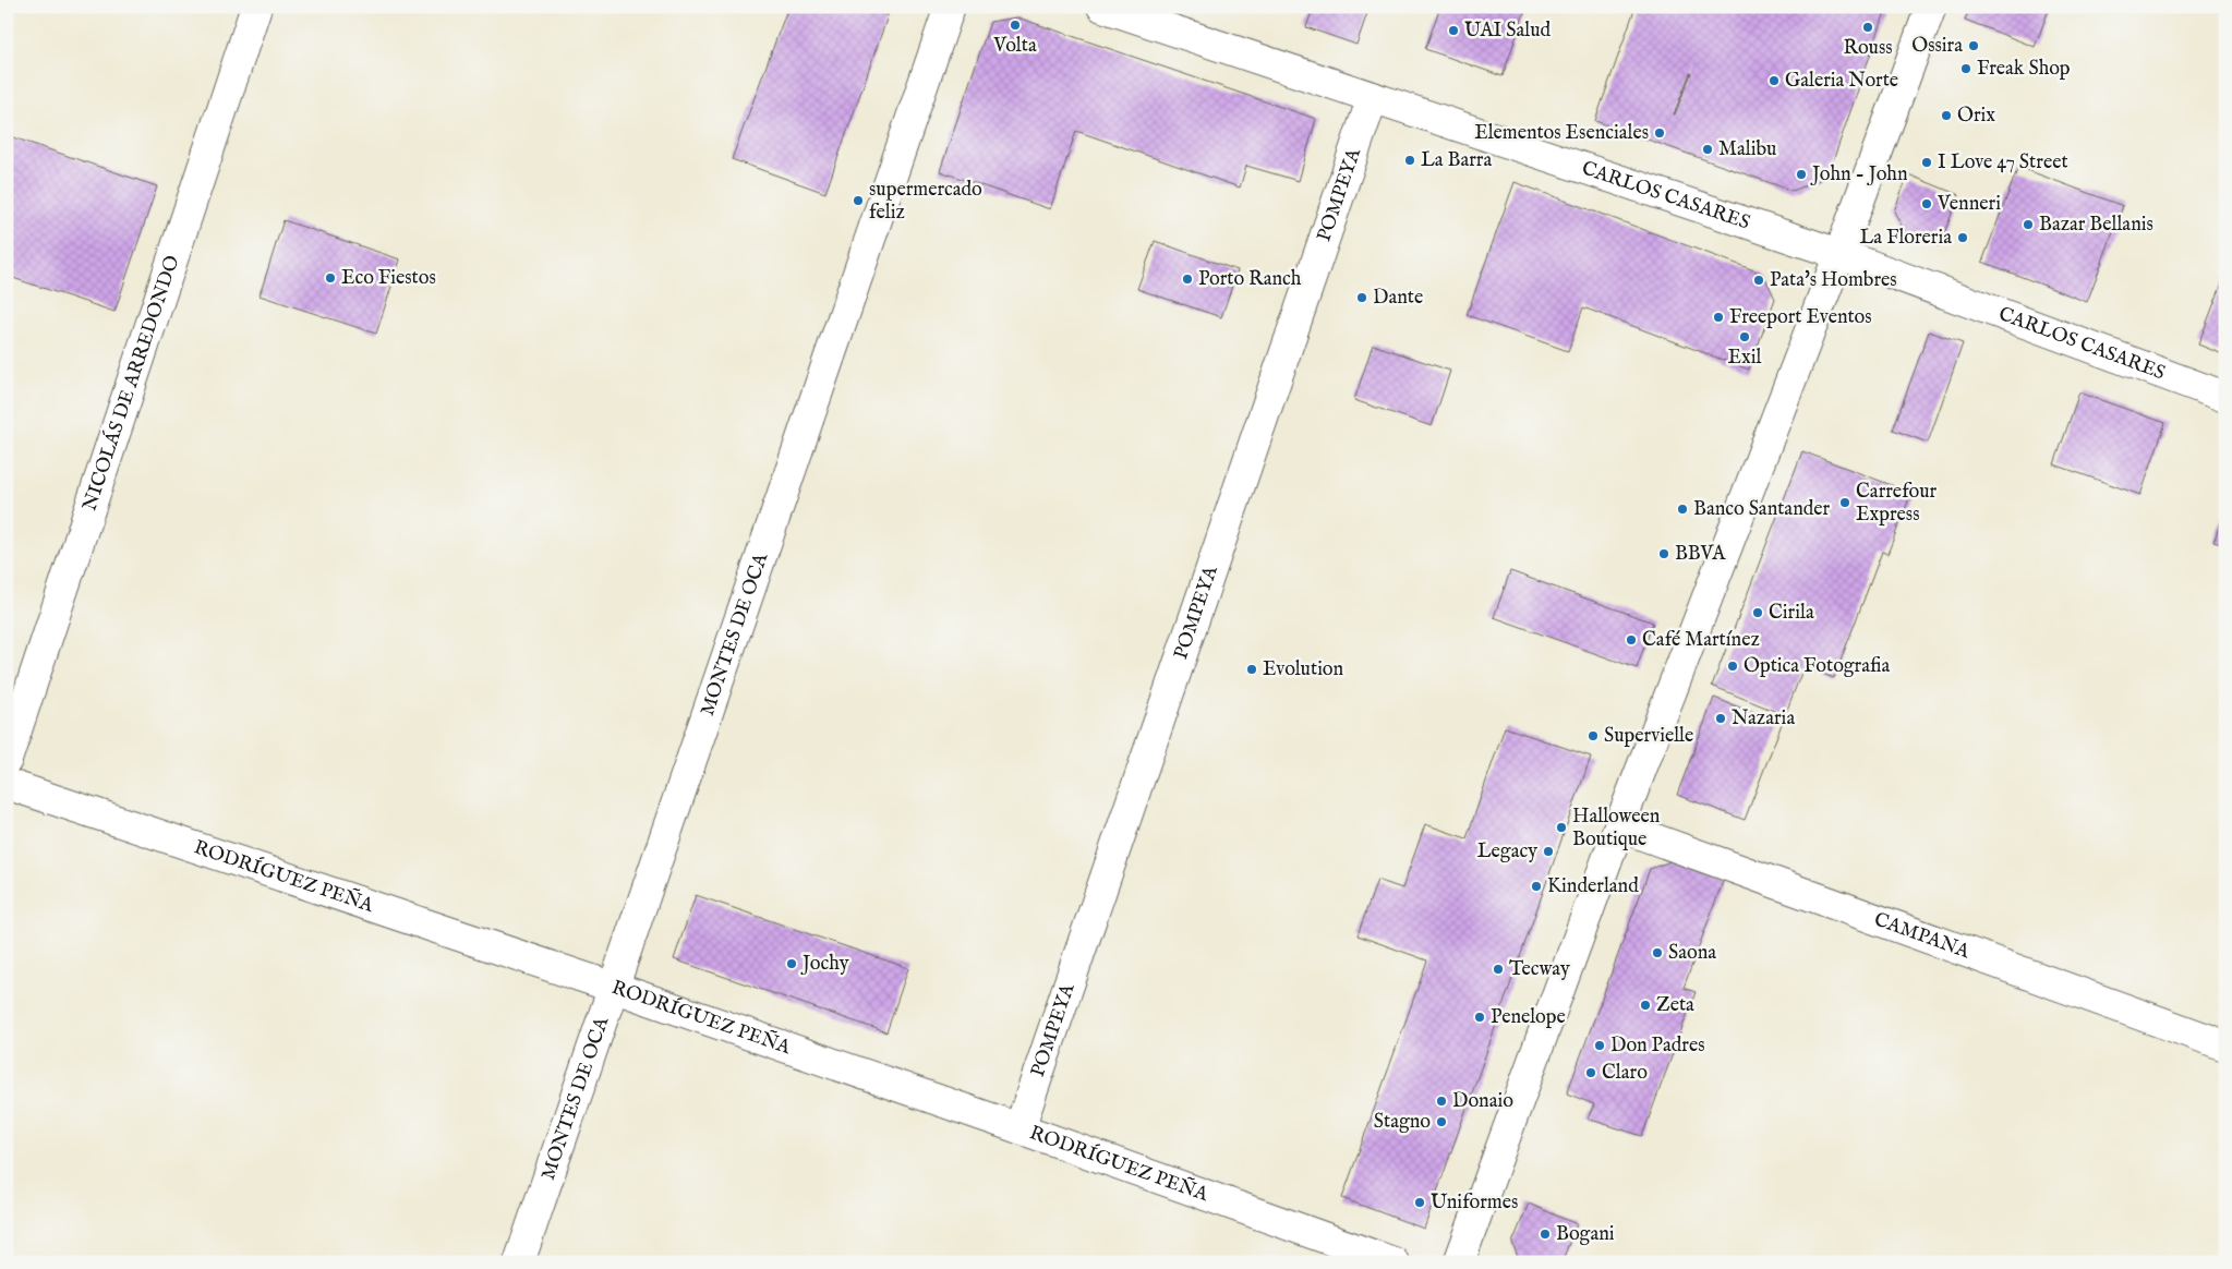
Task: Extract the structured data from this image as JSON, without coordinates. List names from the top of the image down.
{
  "streets": {
    "street": [
      "POMPEYA",
      "CARLOS CASARES",
      "NICOLÁS DE ARREDONDO",
      "MONTES DE OCA",
      "RODRÍGUEZ PEÑA",
      "CAMPANA"
    ]
  },
  "crossings": [
    ["POMPEYA", "CARLOS CASARES"],
    ["POMPEYA", "RODRÍGUEZ PEÑA"],
    ["MONTES DE OCA", "RODRÍGUEZ PEÑA"]
  ],
  "places": [
    "Volta",
    "Rouss",
    "UAI Salud",
    "Ossira",
    "Freak Shop",
    "Galeria Norte",
    "Orix",
    "Elementos Esenciales",
    "Malibu",
    "La Barra",
    "I Love 47 Street",
    "John - John",
    "supermercado feliz",
    "Venneri",
    "Bazar Bellanis",
    "La Floreria",
    "Eco Fiestos",
    "Porto Ranch",
    "Pata's Hombres",
    "Dante",
    "Freeport Eventos",
    "Exil",
    "Carrefour Express",
    "Banco Santander",
    "BBVA",
    "Cirila",
    "Café Martínez",
    "Optica Fotografia",
    "Evolution",
    "Nazaria",
    "Supervielle",
    "Halloween Boutique",
    "Legacy",
    "Kinderland",
    "Saona",
    "Jochy",
    "Tecway",
    "Zeta",
    "Penelope",
    "Don Padres",
    "Claro",
    "Donaio",
    "Stagno",
    "Uniformes",
    "Bogani"
  ]
}
